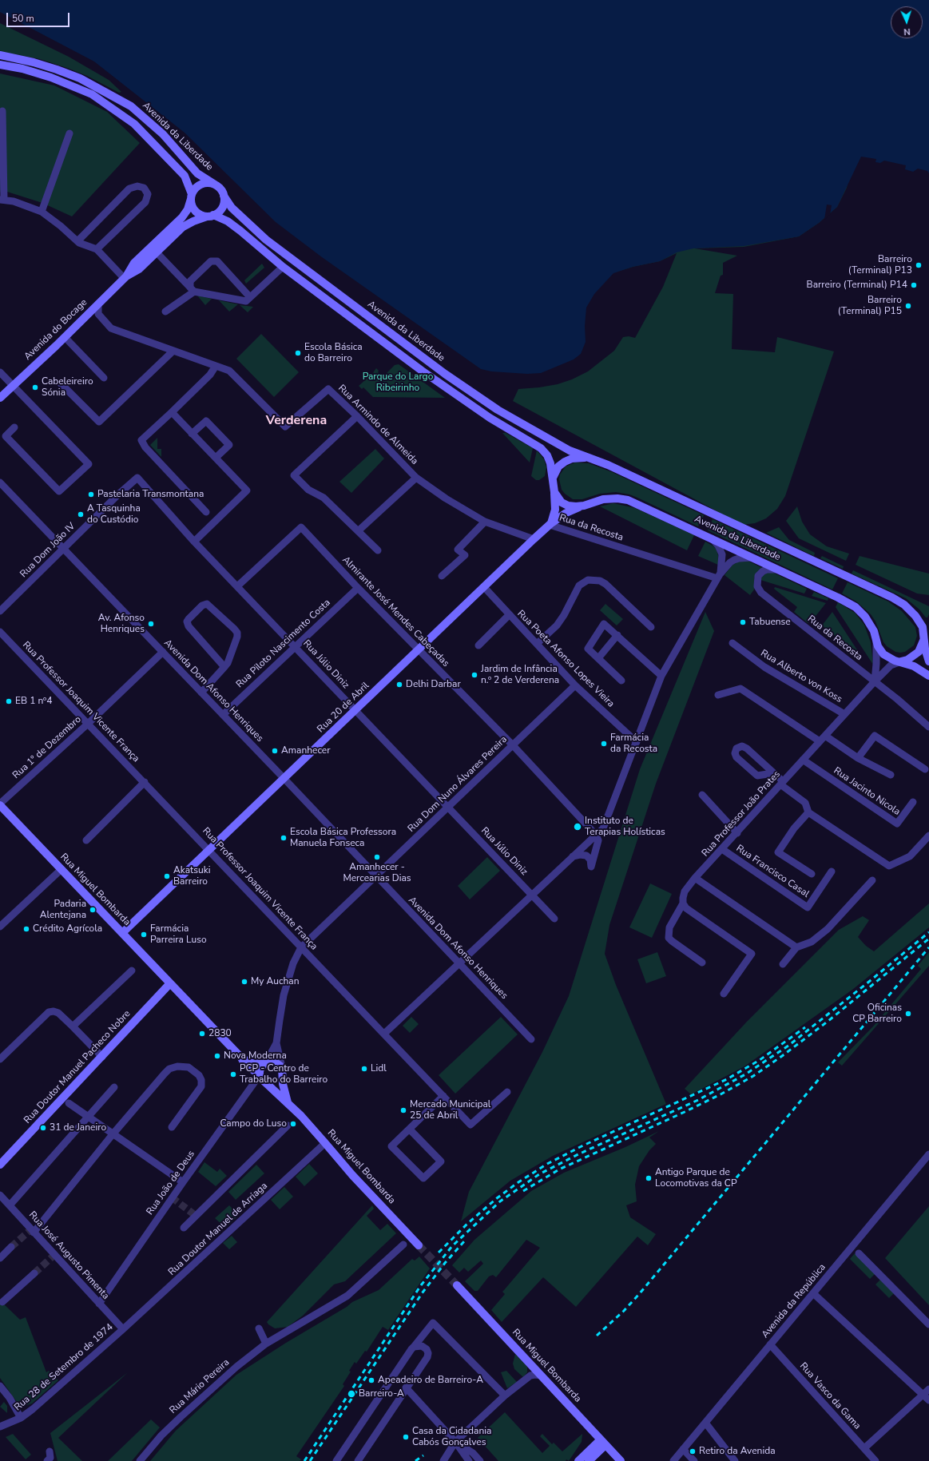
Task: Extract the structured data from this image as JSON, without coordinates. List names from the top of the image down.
{
  "streets": {
    "main road": [
      "Avenida da Liberdade",
      "Avenida do Bocage",
      "Rua 20 de Abril",
      "Rua Miguel Bombarda",
      "Rua Doutor Manuel Pacheco Nobre"
    ],
    "street": [
      "Rua Armindo de Almeida",
      "Rua da Recosta",
      "Rua Dom João IV",
      "Almirante José Mendes Cabeçadas",
      "Rua Piloto Nascimento Costa",
      "Rua Poeta Afonso Lopes Vieira",
      "Rua Júlio Diniz",
      "Rua Alberto von Koss",
      "Avenida Dom Afonso Henriques",
      "Rua Professor Joaquim Vicente França",
      "Rua 1º de Dezembro",
      "Rua Dom Nuno Álvares Pereira",
      "Rua Jacinto Nicola",
      "Rua Professor João Prates",
      "Rua Francisco Casal",
      "Rua João de Deus",
      "Rua Doutor Manuel de Arriaga",
      "Rua José Augusto Pimenta",
      "Avenida da República",
      "Rua 28 de Setembro de 1974",
      "Rua Mário Pereira",
      "Rua Vasco da Gama"
    ]
  },
  "crossings": [
    ["Avenida da Liberdade", "Avenida do Bocage"],
    ["Avenida da Liberdade", "Rua da Recosta"],
    ["Avenida da Liberdade", "Rua 20 de Abril"],
    ["Avenida da Liberdade", "Rua Professor João Prates"],
    ["Avenida do Bocage", "Rua Armindo de Almeida"],
    ["Rua Armindo de Almeida", "Rua 20 de Abril"],
    ["Rua da Recosta", "Rua 20 de Abril"],
    ["Rua da Recosta", "Rua Professor João Prates"],
    ["Rua Dom João IV", "Rua Júlio Diniz"],
    ["Rua Dom João IV", "Avenida Dom Afonso Henriques"],
    ["Almirante José Mendes Cabeçadas", "Rua Piloto Nascimento Costa"],
    ["Almirante José Mendes Cabeçadas", "Rua Júlio Diniz"],
    ["Almirante José Mendes Cabeçadas", "Rua 20 de Abril"],
    ["Almirante José Mendes Cabeçadas", "Rua Dom Nuno Álvares Pereira"],
    ["Rua Piloto Nascimento Costa", "Rua Júlio Diniz"],
    ["Rua Piloto Nascimento Costa", "Avenida Dom Afonso Henriques"],
    ["Rua Poeta Afonso Lopes Vieira", "Rua 20 de Abril"],
    ["Rua Poeta Afonso Lopes Vieira", "Rua Dom Nuno Álvares Pereira"],
    ["Rua Júlio Diniz", "Rua 20 de Abril"],
    ["Rua Júlio Diniz", "Rua Dom Nuno Álvares Pereira"],
    ["Rua Alberto von Koss", "Rua Professor João Prates"],
    ["Avenida Dom Afonso Henriques", "Rua 20 de Abril"],
    ["Avenida Dom Afonso Henriques", "Rua 1º de Dezembro"],
    ["Avenida Dom Afonso Henriques", "Rua Dom Nuno Álvares Pereira"],
    ["Rua Professor Joaquim Vicente França", "Rua 20 de Abril"],
    ["Rua Professor Joaquim Vicente França", "Rua 1º de Dezembro"],
    ["Rua Professor Joaquim Vicente França", "Rua Dom Nuno Álvares Pereira"],
    ["Rua 20 de Abril", "Rua Miguel Bombarda"],
    ["Rua 1º de Dezembro", "Rua Miguel Bombarda"],
    ["Rua Dom Nuno Álvares Pereira", "Rua Miguel Bombarda"],
    ["Rua Dom Nuno Álvares Pereira", "Rua João de Deus"],
    ["Rua Jacinto Nicola", "Rua Professor João Prates"],
    ["Rua Professor João Prates", "Rua Francisco Casal"],
    ["Rua Miguel Bombarda", "Rua Doutor Manuel Pacheco Nobre"],
    ["Rua Miguel Bombarda", "Rua João de Deus"],
    ["Rua Miguel Bombarda", "Rua Doutor Manuel de Arriaga"],
    ["Rua João de Deus", "Rua José Augusto Pimenta"],
    ["Rua Doutor Manuel de Arriaga", "Rua José Augusto Pimenta"],
    ["Rua Doutor Manuel de Arriaga", "Rua 28 de Setembro de 1974"],
    ["Rua José Augusto Pimenta", "Rua 28 de Setembro de 1974"],
    ["Avenida da República", "Rua Vasco da Gama"]
  ],
  "districts": ["Verderena"],
  "parks": ["Parque do Largo Ribeirinho"],
  "places": [
    "Barreiro (Terminal) P13",
    "Barreiro (Terminal) P14",
    "Barreiro (Terminal) P15",
    "Escola Básica do Barreiro",
    "Cabeleireiro Sónia",
    "Pastelaria Transmontana",
    "A Tasquinha do Custódio",
    "Tabuense",
    "Av. Afonso Henriques",
    "Jardim de Infância n.º 2 de Verderena",
    "Delhi Darbar",
    "EB 1 nº4",
    "Farmácia da Recosta",
    "Amanhecer",
    "Instituto de Terapias Holísticas",
    "Escola Básica Professora Manuela Fonseca",
    "Amanhecer - Mercearias Dias",
    "Akatsuki Barreiro",
    "Padaria Alentejana",
    "Crédito Agrícola",
    "Farmácia Parreira Luso",
    "My Auchan",
    "Oficinas CP Barreiro",
    "2830",
    "Nova Moderna",
    "Lidl",
    "PCP - Centro de Trabalho do Barreiro",
    "Mercado Municipal 25 de Abril",
    "Campo do Luso",
    "31 de Janeiro",
    "Antigo Parque de Locomotivas da CP",
    "Apeadeiro de Barreiro-A",
    "Barreiro-A",
    "Casa da Cidadania Cabós Gonçalves",
    "Retiro da Avenida"
  ],
  "scale_bar": "50 m",
  "north": "bottom"
}
